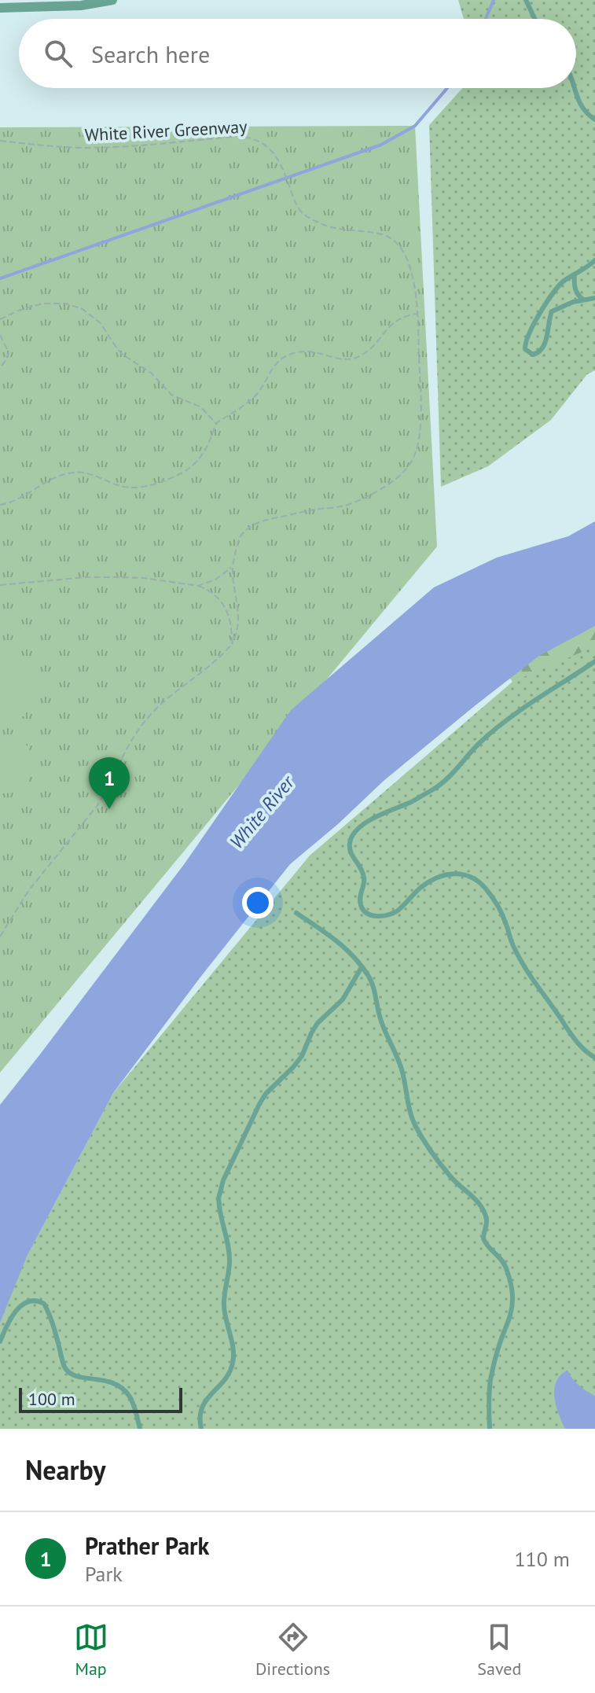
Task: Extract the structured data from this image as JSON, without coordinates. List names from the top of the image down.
{
  "streets": {
    "path": ["White River Greenway"]
  },
  "water": ["White River"],
  "scale_bar": "100 m",
  "page": {
    "search": "Search here",
    "pins": "1",
    "scale": "100 m",
    "heading": "Nearby",
    "list": [
      {
        "mark": "1",
        "name": "Prather Park",
        "note": "Park",
        "value": "110 m"
      }
    ],
    "nav": ["Map", "Directions", "Saved"]
  }
}
